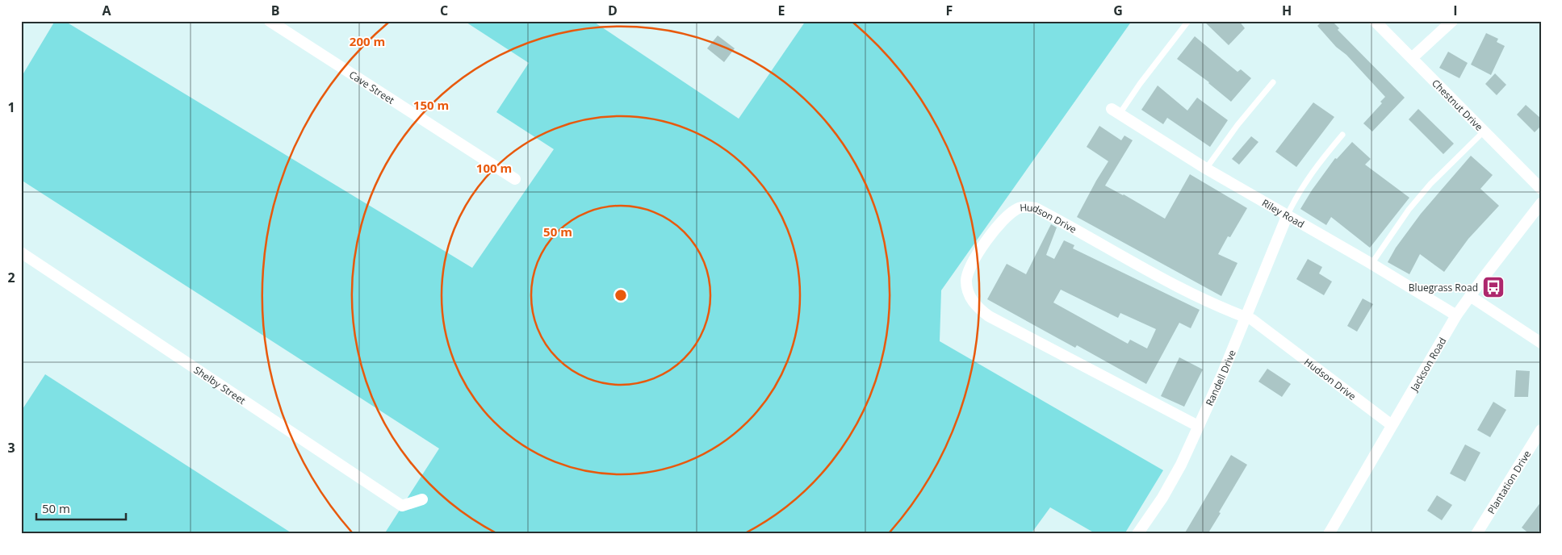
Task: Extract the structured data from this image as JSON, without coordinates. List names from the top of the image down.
{
  "streets": {
    "street": [
      "Cave Street",
      "Chestnut Drive",
      "Riley Road",
      "Hudson Drive",
      "Jackson Road",
      "Randell Drive",
      "Shelby Street",
      "Plantation Drive"
    ]
  },
  "crossings": [
    ["Riley Road", "Jackson Road"],
    ["Riley Road", "Randell Drive"],
    ["Hudson Drive", "Jackson Road"],
    ["Hudson Drive", "Randell Drive"]
  ],
  "places": {
    "bus stop": ["Bluegrass Road"]
  },
  "scale_bar": "50 m",
  "grid": {
    "columns": [
      "A",
      "B",
      "C",
      "D",
      "E",
      "F",
      "G",
      "H",
      "I"
    ],
    "rows": ["1", "2", "3"]
  },
  "rings": [
    "200 m",
    "150 m",
    "100 m",
    "50 m"
  ]
}
